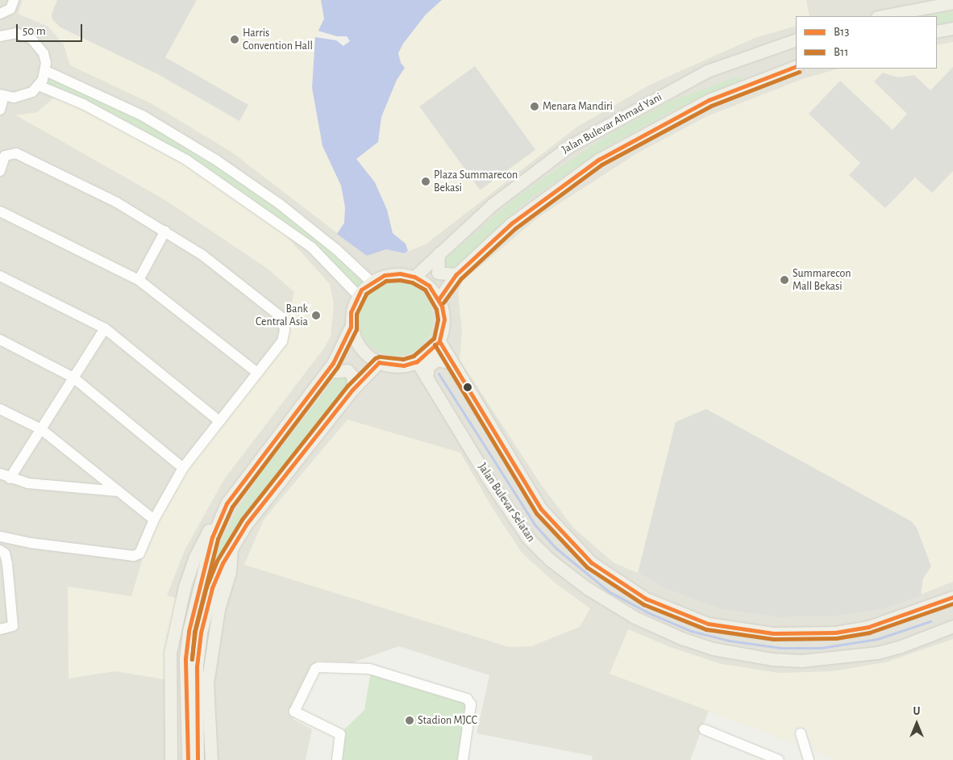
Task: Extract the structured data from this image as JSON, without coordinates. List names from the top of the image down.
{
  "streets": {
    "main road": ["Jalan Bulevar Ahmad Yani", "Jalan Bulevar Selatan"]
  },
  "crossings": [
    ["Jalan Bulevar Ahmad Yani", "Jalan Bulevar Selatan"]
  ],
  "places": [
    "Harris Convention Hall",
    "Menara Mandiri",
    "Plaza Summarecon Bekasi",
    "Summarecon Mall Bekasi",
    "Bank Central Asia",
    "Stadion MJCC"
  ],
  "lines": ["transit line B13", "transit line B11"],
  "legend": ["B13", "B11"],
  "scale_bar": "50 m",
  "north": "top"
}
